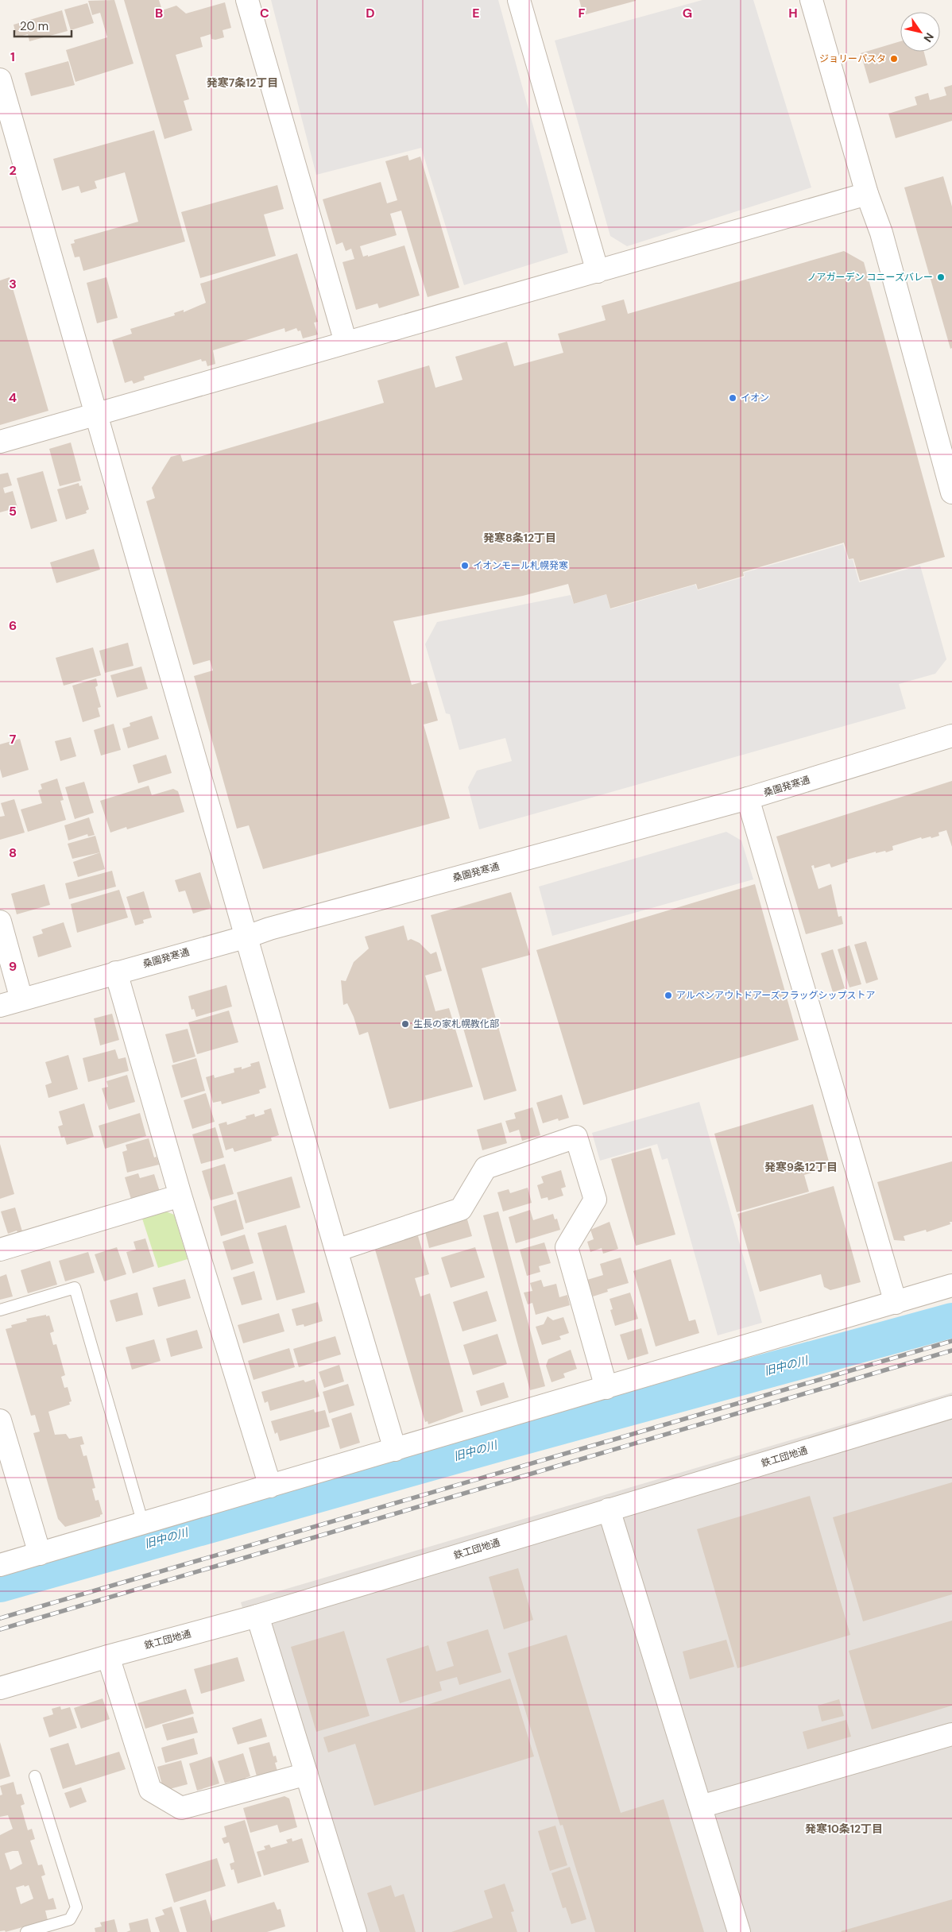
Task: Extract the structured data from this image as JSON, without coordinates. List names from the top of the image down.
{
  "streets": {
    "street": ["桑園発寒通", "鉄工団地通"]
  },
  "districts": [
    "発寒7条12丁目",
    "発寒8条12丁目",
    "発寒9条12丁目",
    "発寒10条12丁目"
  ],
  "water": ["旧中の川"],
  "places": [
    "ジョリーパスタ",
    "ノアガーデン コニーズバレー",
    "イオン",
    "イオンモール札幌発寒",
    "アルペンアウトドアーズフラッグシップストア",
    "生長の家札幌教化部"
  ],
  "scale_bar": "20 m",
  "north": "bottom right",
  "grid": {
    "columns": [
      "B",
      "C",
      "D",
      "E",
      "F",
      "G",
      "H"
    ],
    "rows": [
      "1",
      "2",
      "3",
      "4",
      "5",
      "6",
      "7",
      "8",
      "9"
    ]
  }
}
